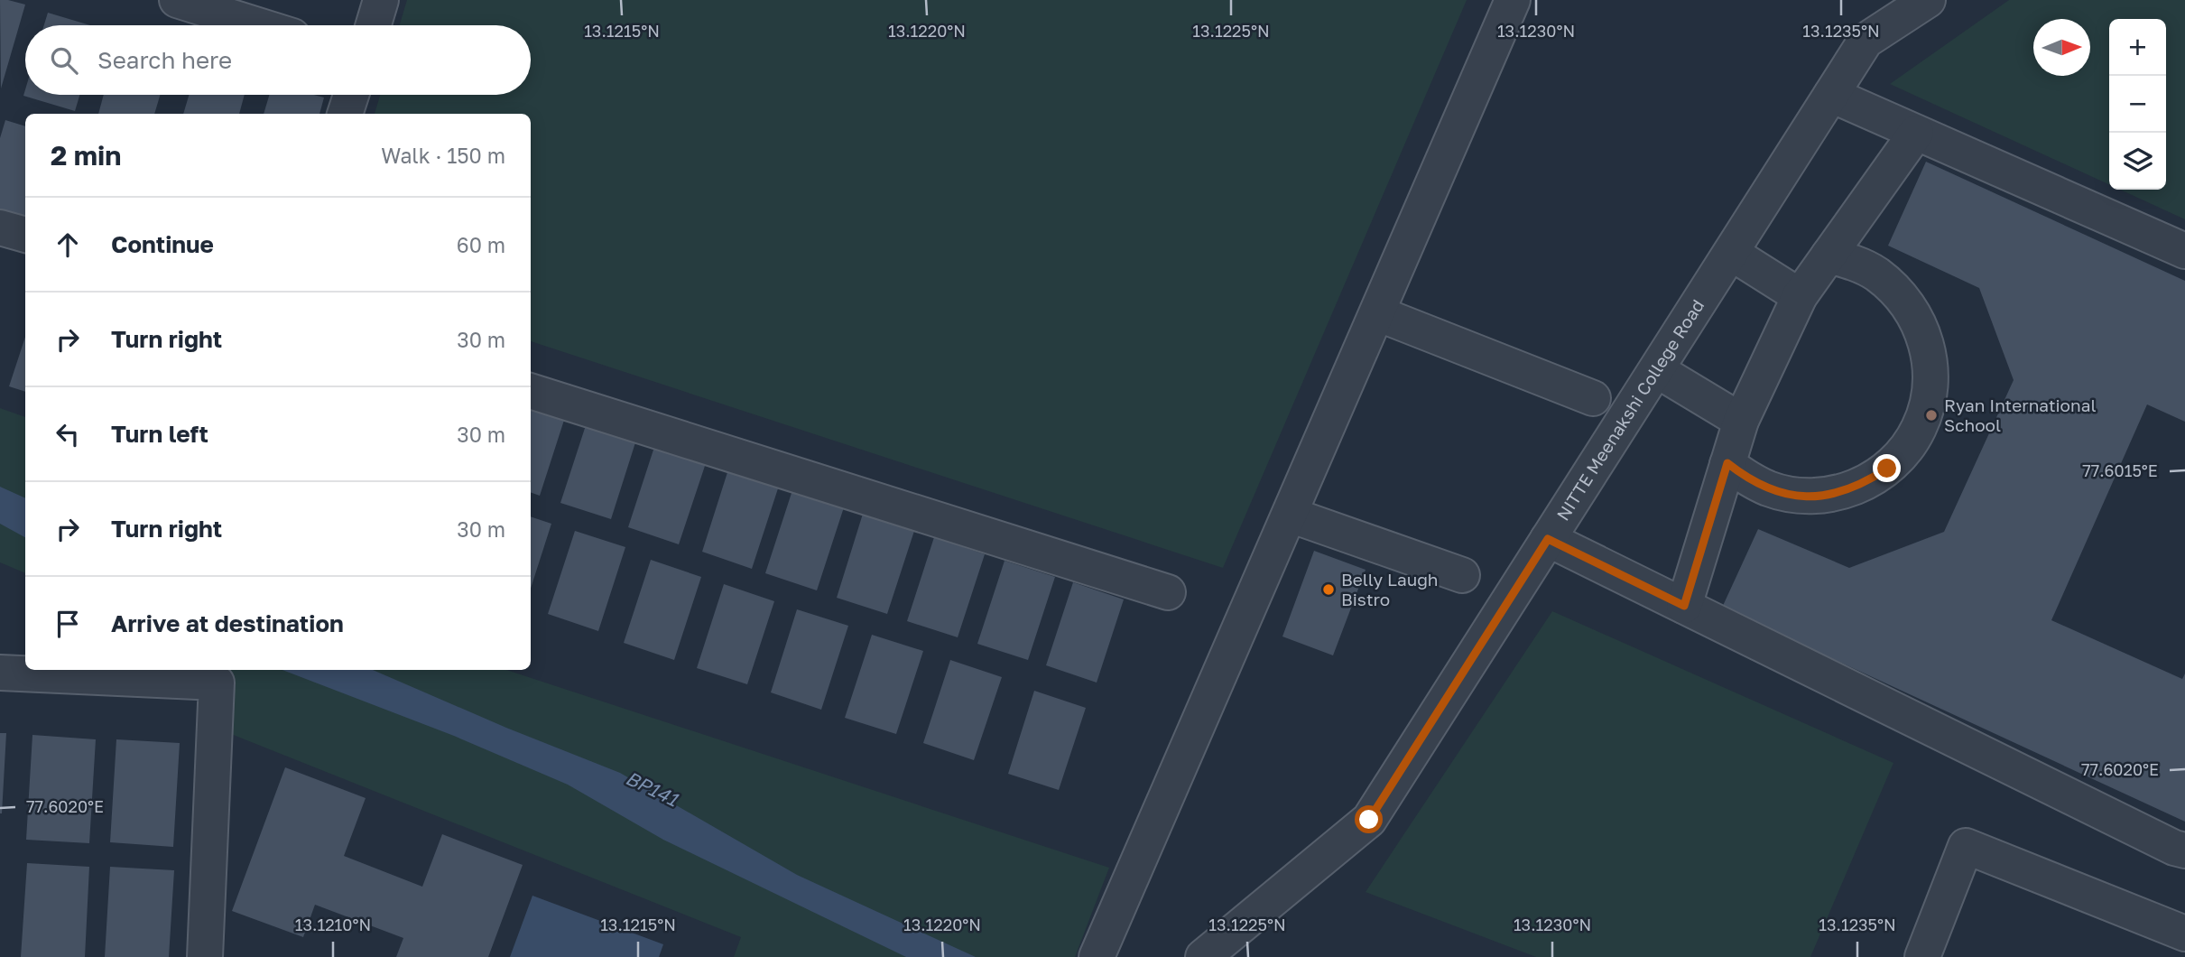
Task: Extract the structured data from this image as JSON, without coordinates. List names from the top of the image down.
{
  "streets": {
    "street": ["NITTE Meenakshi College Road"]
  },
  "water": ["BP141"],
  "places": ["Ryan International School", "Belly Laugh Bistro"],
  "north": "right",
  "page": {
    "map_buttons": ["+", "−"],
    "search": "Search here",
    "heading": ["2 min", "Walk · 150 m"],
    "list": [
      ["Continue", "60 m"],
      ["Turn right", "30 m"],
      ["Turn left", "30 m"],
      ["Turn right", "30 m"],
      "Arrive at destination"
    ]
  },
  "coordinates": [
    "13.1215°N",
    "13.1220°N",
    "13.1225°N",
    "13.1230°N",
    "13.1235°N",
    "77.6015°E",
    "77.6020°E",
    "13.1210°N"
  ]
}
